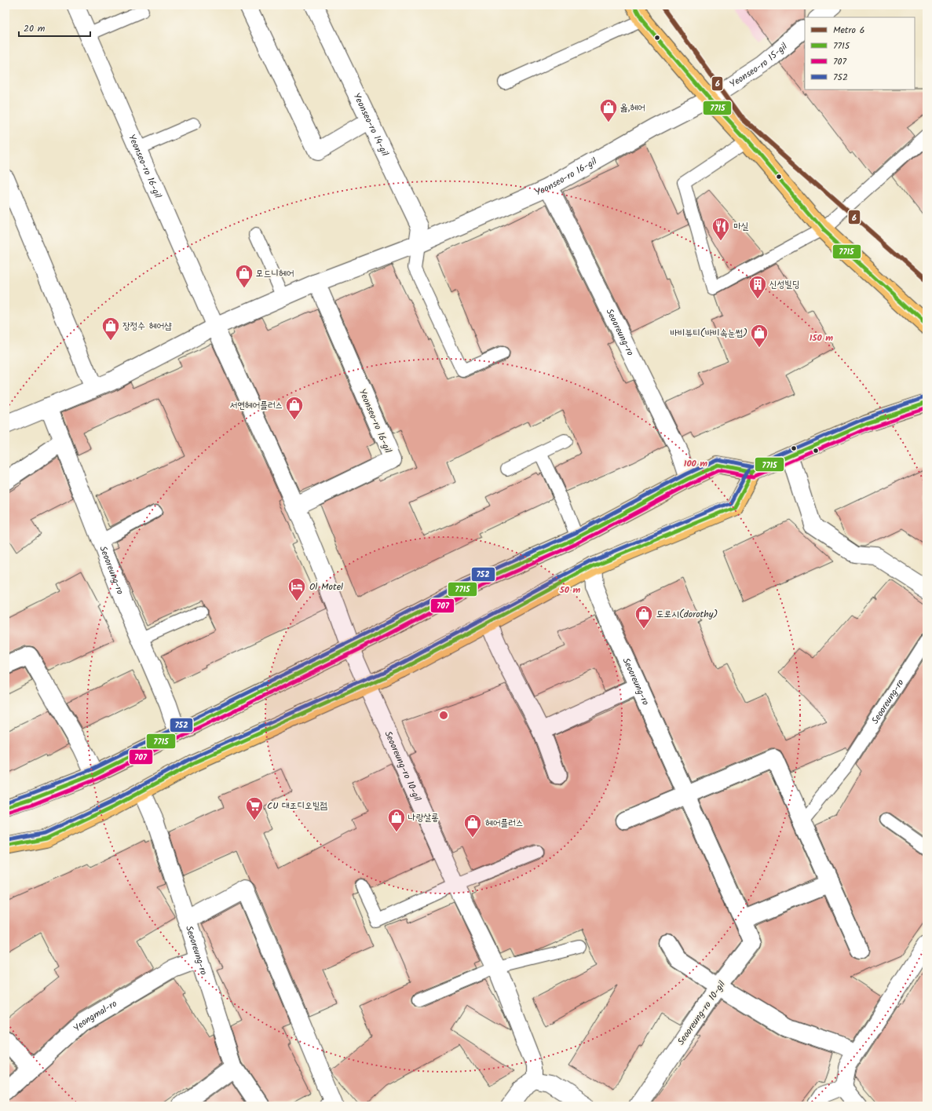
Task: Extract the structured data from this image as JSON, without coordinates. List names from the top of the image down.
{
  "streets": {
    "street": [
      "Yeonseo-ro 15-gil",
      "Yeonseo-ro 14-gil",
      "Yeonseo-ro 16-gil",
      "Seooreung-ro",
      "Seooreung-ro 10-gil",
      "Yeongmal-ro"
    ]
  },
  "crossings": [
    ["Yeonseo-ro 15-gil", "Yeonseo-ro 16-gil"],
    ["Yeonseo-ro 14-gil", "Yeonseo-ro 16-gil"],
    ["Yeonseo-ro 16-gil", "Seooreung-ro"],
    ["Yeonseo-ro 16-gil", "Seooreung-ro 10-gil"],
    ["Seooreung-ro", "Seooreung-ro 10-gil"],
    ["Seooreung-ro", "Yeongmal-ro"]
  ],
  "places": {
    "shop": [
      "옳,헤어",
      "모드니헤어",
      "장정수 헤어샵",
      "바비뷰티(바비속눈썹)",
      "서연헤어플러스",
      "도로시(dorothy)",
      "나랑살롱",
      "헤어플러스"
    ],
    "restaurant": ["마실"],
    "building": ["신성빌딩"],
    "hotel": ["Ol Motel"],
    "supermarket": ["CU 대조디오빌점"]
  },
  "lines": [
    "metro line 6",
    "transit line 7715",
    "transit line 752",
    "transit line 707"
  ],
  "legend": [
    "Metro 6",
    "7715",
    "707",
    "752"
  ],
  "scale_bar": "20 m",
  "rings": ["150 m", "100 m", "50 m"]
}
